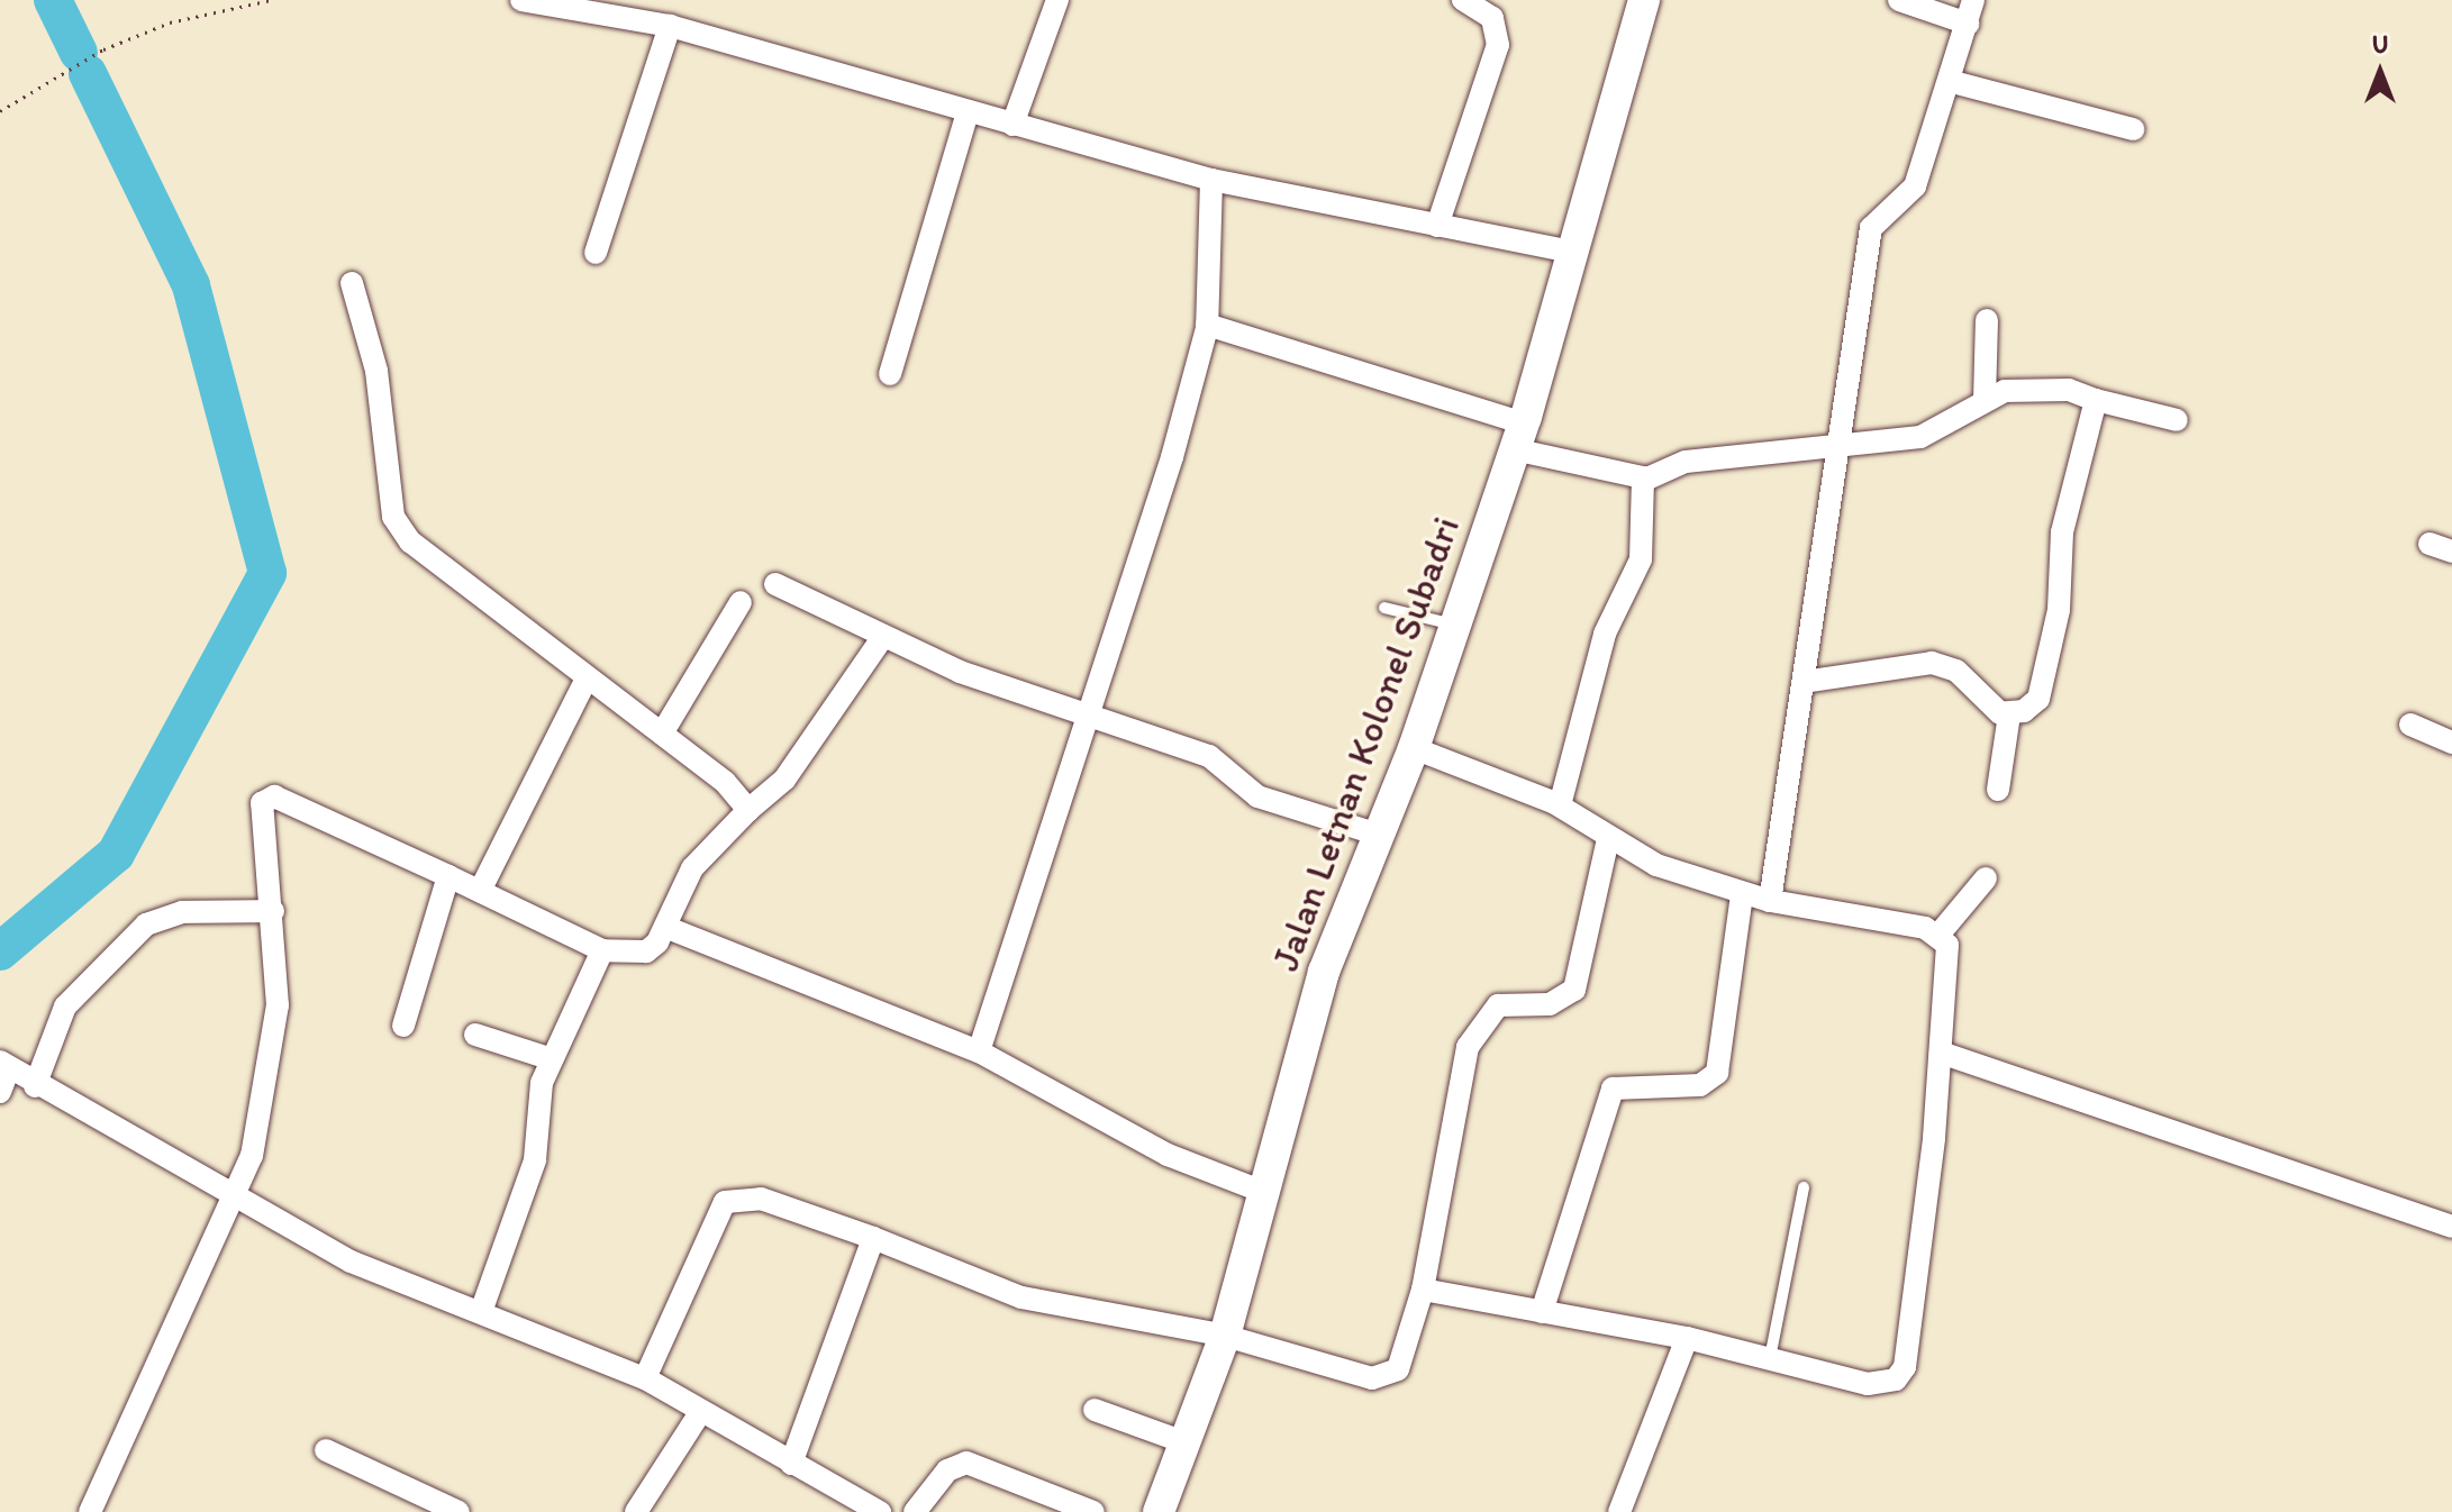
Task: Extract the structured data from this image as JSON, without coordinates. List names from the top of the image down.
{
  "streets": {
    "main road": ["Jalan Letnan Kolonel Subadri"]
  },
  "north": "top"
}
